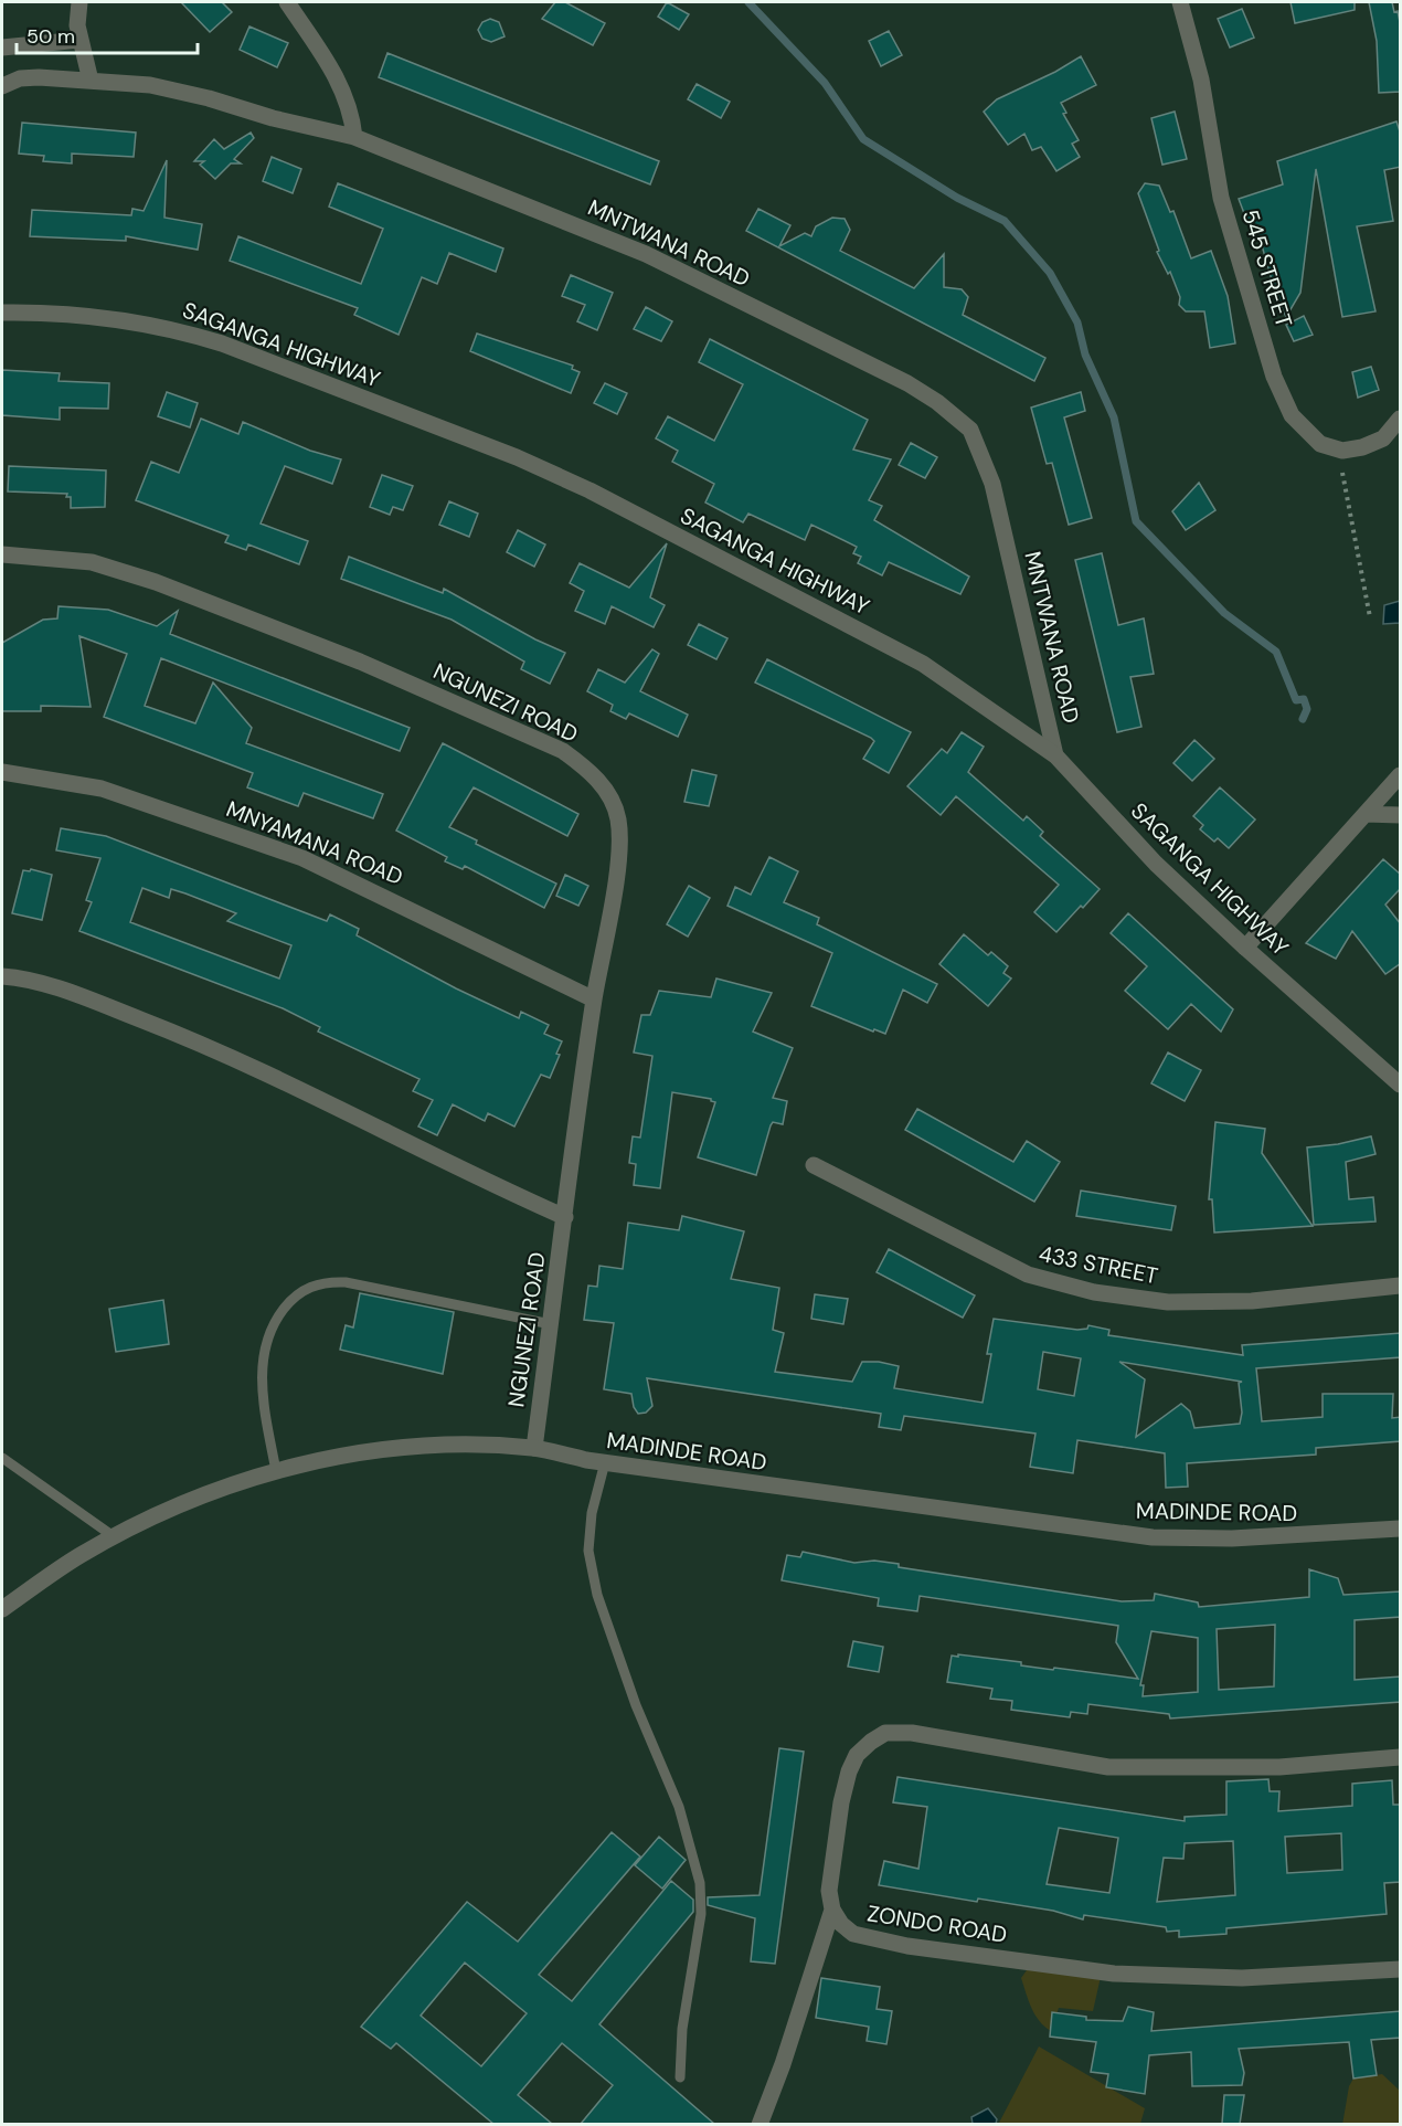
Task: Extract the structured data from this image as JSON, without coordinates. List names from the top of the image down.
{
  "streets": {
    "street": [
      "MNTWANA ROAD",
      "545 STREET",
      "SAGANGA HIGHWAY",
      "NGUNEZI ROAD",
      "MNYAMANA ROAD",
      "433 STREET",
      "MADINDE ROAD",
      "ZONDO ROAD"
    ]
  },
  "crossings": [
    ["MNTWANA ROAD", "SAGANGA HIGHWAY"],
    ["NGUNEZI ROAD", "MNYAMANA ROAD"],
    ["NGUNEZI ROAD", "MADINDE ROAD"]
  ],
  "scale_bar": "50 m"
}
